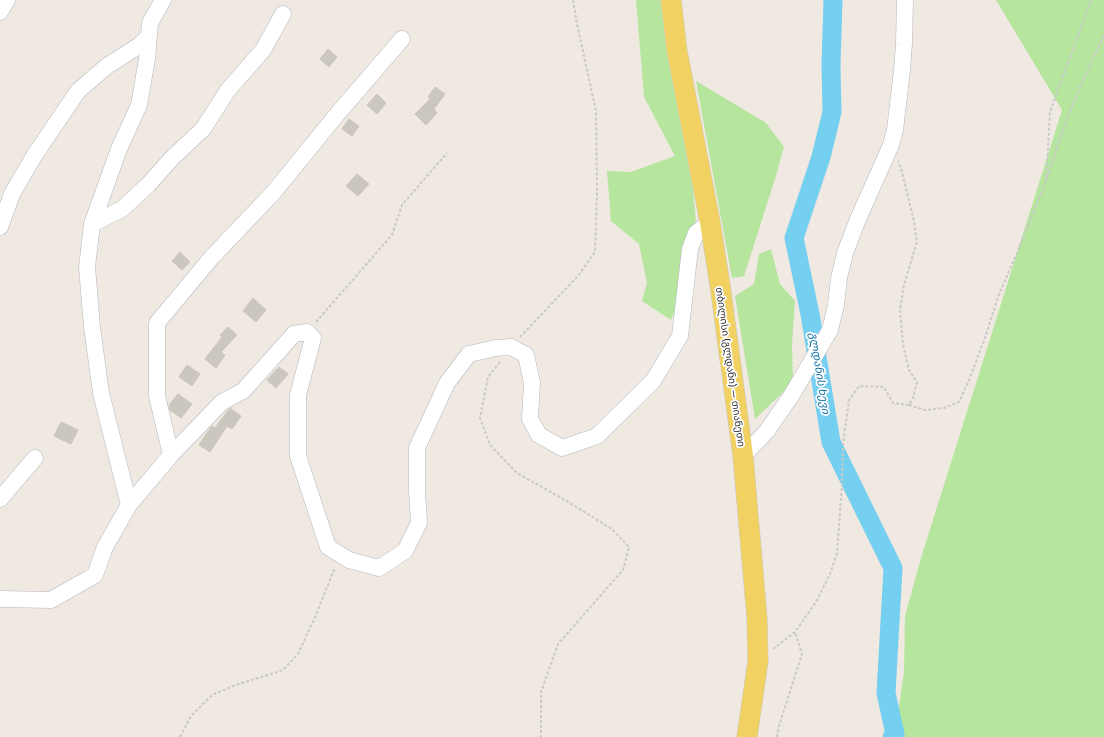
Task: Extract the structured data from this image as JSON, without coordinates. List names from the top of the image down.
{
  "streets": {
    "main road": ["თბილისი (გლდანი) — თიანეთი"]
  },
  "water": ["გლდანის ხევი"]
}
